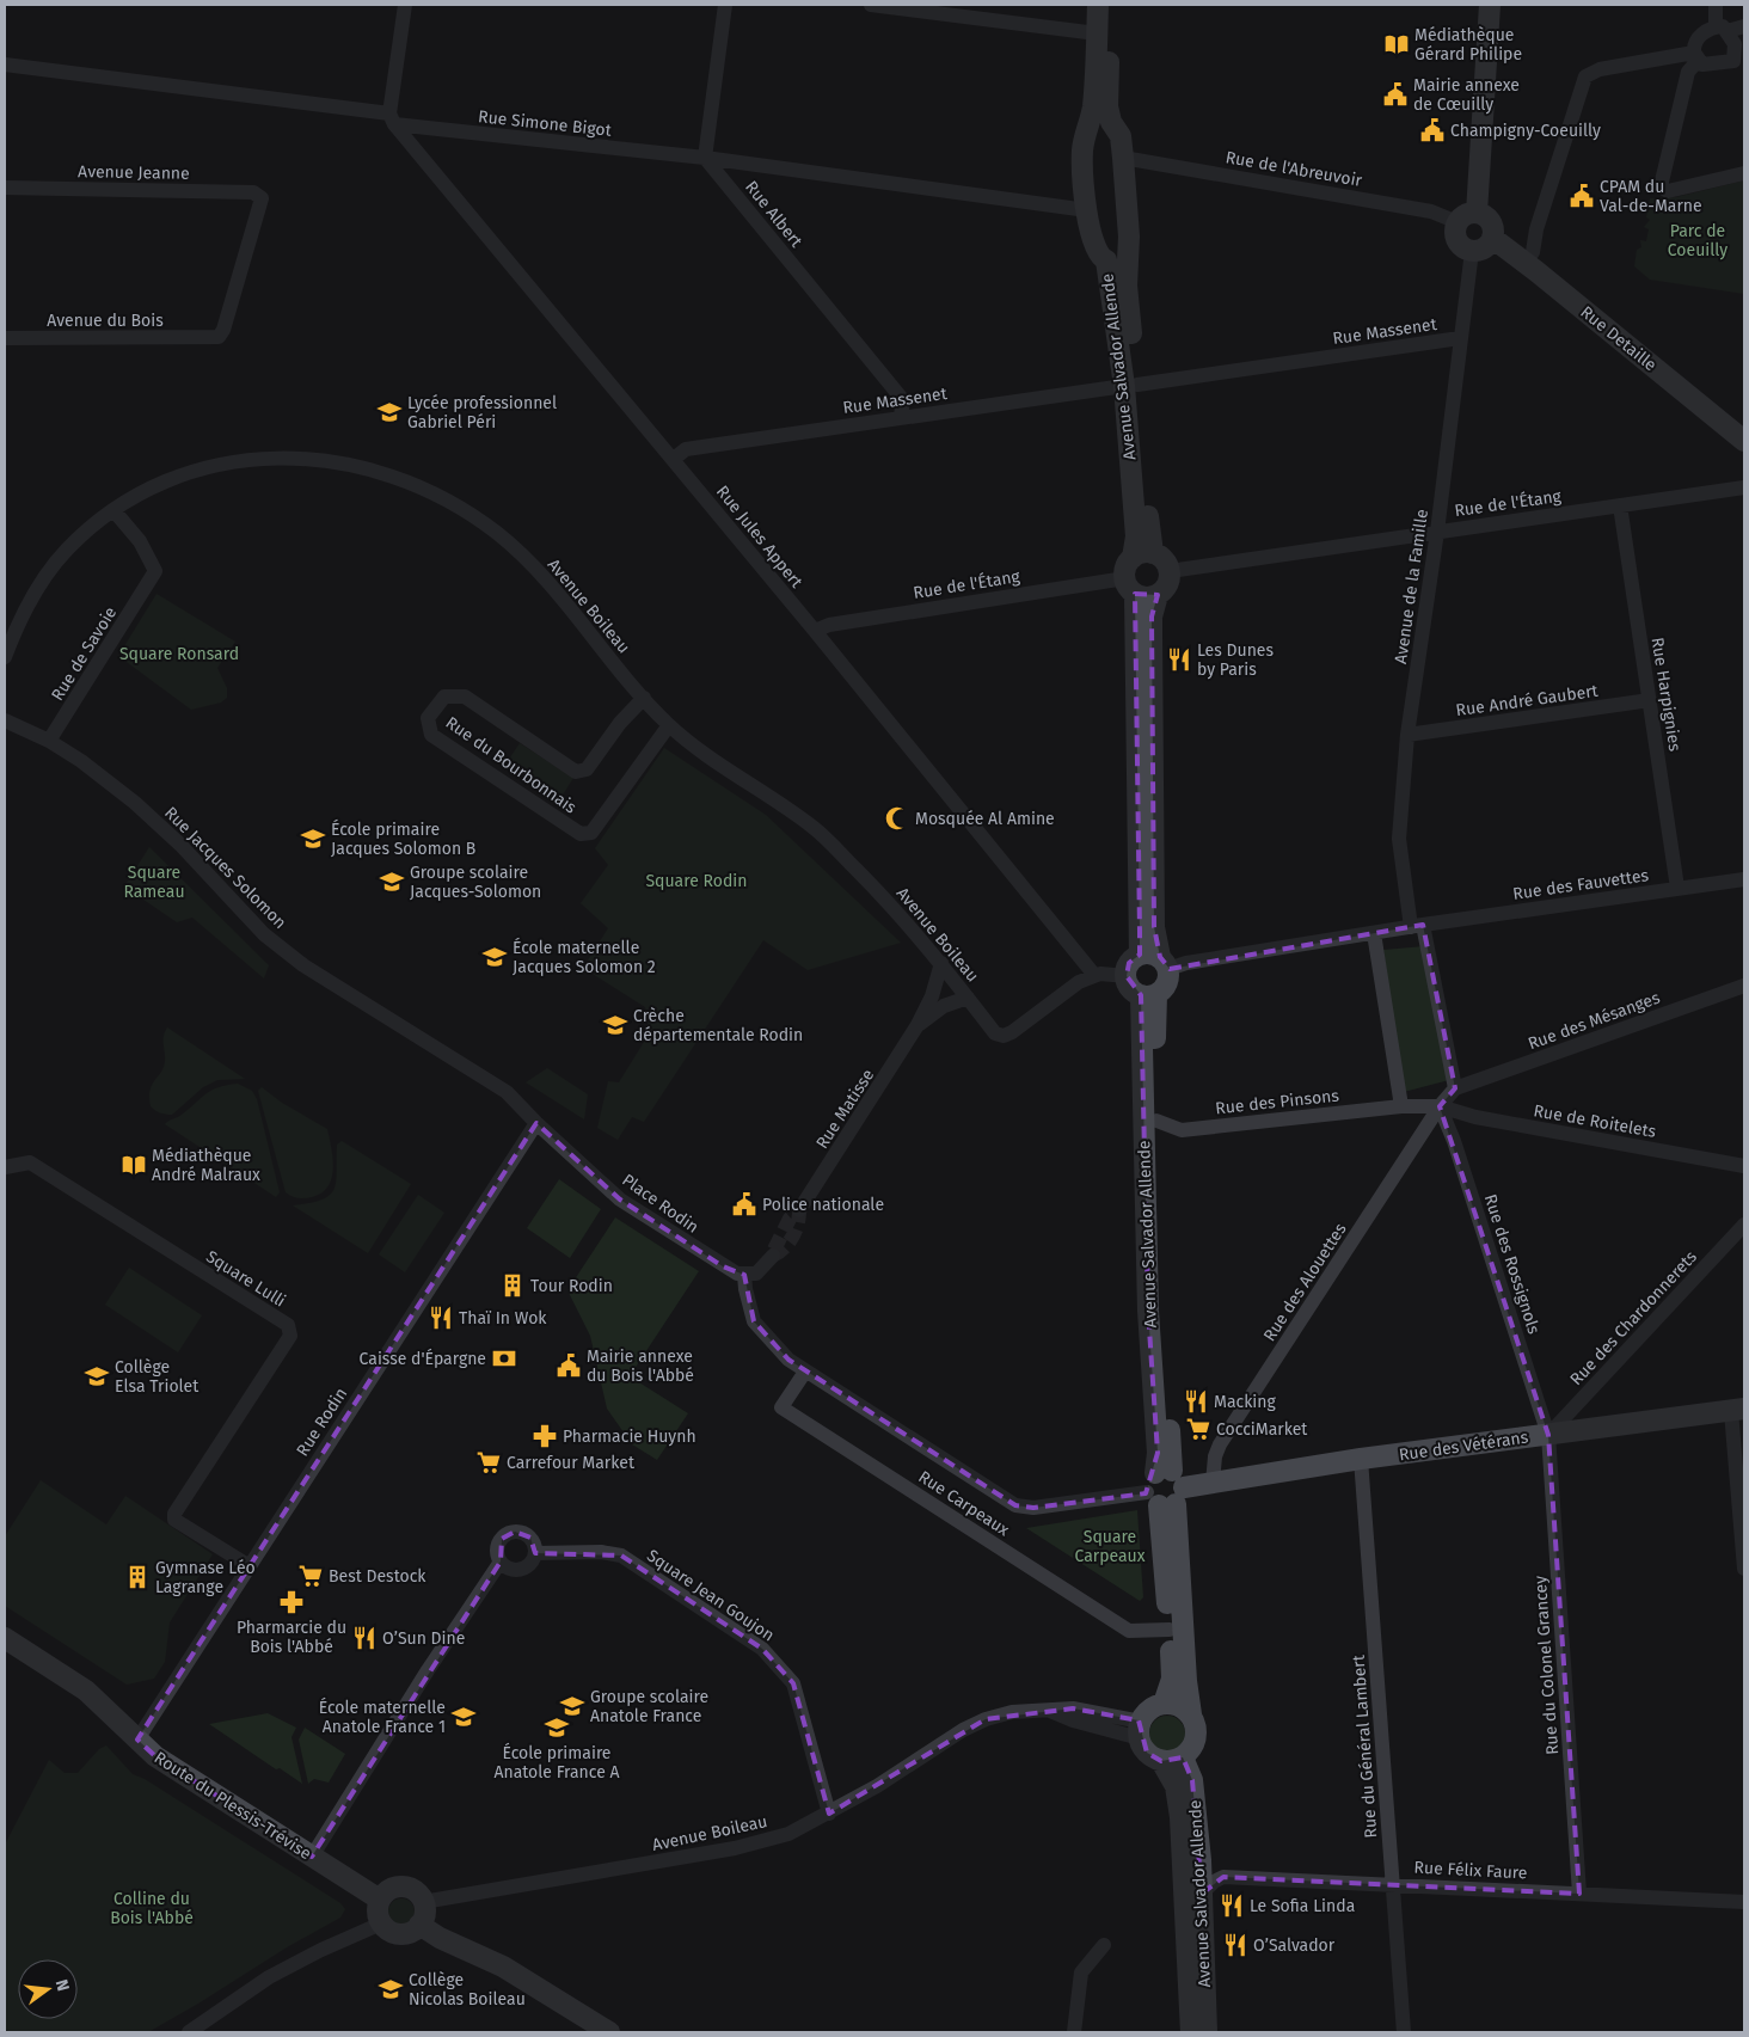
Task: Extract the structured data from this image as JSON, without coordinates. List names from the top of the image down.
{
  "streets": {
    "main road": [
      "Rue Detaille",
      "Avenue Salvador Allende",
      "Rue des Vétérans",
      "Route du Plessis-Trévise"
    ],
    "street": [
      "Rue Simone Bigot",
      "Rue de l'Abreuvoir",
      "Avenue Jeanne",
      "Rue Albert",
      "Avenue du Bois",
      "Rue Massenet",
      "Rue de l'Étang",
      "Rue Jules Appert",
      "Avenue de la Famille",
      "Avenue Boileau",
      "Rue de Savoie",
      "Rue Harpignies",
      "Rue André Gaubert",
      "Rue du Bourbonnais",
      "Rue Jacques Solomon",
      "Rue des Fauvettes",
      "Rue des Mésanges",
      "Rue des Pinsons",
      "Rue Matisse",
      "Rue de Roitelets",
      "Place Rodin",
      "Rue des Rossignols",
      "Square Lulli",
      "Rue des Alouettes",
      "Rue des Chardonnerets",
      "Rue Rodin",
      "Rue Carpeaux",
      "Square Jean Goujon",
      "Rue du Colonel Grancey",
      "Rue du Général Lambert",
      "Rue Félix Faure"
    ]
  },
  "crossings": [
    ["Rue Simone Bigot", "Rue Albert"],
    ["Rue Simone Bigot", "Avenue Salvador Allende"],
    ["Rue Simone Bigot", "Rue Jules Appert"],
    ["Rue de l'Abreuvoir", "Rue Detaille"],
    ["Rue de l'Abreuvoir", "Avenue Salvador Allende"],
    ["Rue de l'Abreuvoir", "Avenue de la Famille"],
    ["Avenue Jeanne", "Avenue du Bois"],
    ["Rue Albert", "Rue Massenet"],
    ["Rue Massenet", "Avenue Salvador Allende"],
    ["Rue Massenet", "Rue Jules Appert"],
    ["Rue Massenet", "Avenue de la Famille"],
    ["Rue Detaille", "Avenue de la Famille"],
    ["Avenue Salvador Allende", "Rue de l'Étang"],
    ["Avenue Salvador Allende", "Avenue Boileau"],
    ["Avenue Salvador Allende", "Rue des Pinsons"],
    ["Avenue Salvador Allende", "Rue des Vétérans"],
    ["Avenue Salvador Allende", "Rue Carpeaux"],
    ["Avenue Salvador Allende", "Rue Félix Faure"],
    ["Rue de l'Étang", "Rue Jules Appert"],
    ["Rue de l'Étang", "Avenue de la Famille"],
    ["Rue de l'Étang", "Rue Harpignies"],
    ["Rue Jules Appert", "Avenue Boileau"],
    ["Avenue de la Famille", "Rue André Gaubert"],
    ["Avenue de la Famille", "Rue des Fauvettes"],
    ["Avenue de la Famille", "Rue des Mésanges"],
    ["Avenue de la Famille", "Rue des Alouettes"],
    ["Avenue Boileau", "Rue de Savoie"],
    ["Avenue Boileau", "Rue du Bourbonnais"],
    ["Avenue Boileau", "Rue Matisse"],
    ["Avenue Boileau", "Square Jean Goujon"],
    ["Avenue Boileau", "Route du Plessis-Trévise"],
    ["Rue de Savoie", "Rue Jacques Solomon"],
    ["Rue Harpignies", "Rue André Gaubert"],
    ["Rue Harpignies", "Rue des Fauvettes"],
    ["Rue Jacques Solomon", "Place Rodin"],
    ["Rue Jacques Solomon", "Rue Rodin"],
    ["Rue des Mésanges", "Rue des Alouettes"],
    ["Rue des Pinsons", "Rue de Roitelets"],
    ["Rue de Roitelets", "Rue des Rossignols"],
    ["Rue de Roitelets", "Rue des Alouettes"],
    ["Place Rodin", "Rue Rodin"],
    ["Place Rodin", "Rue Carpeaux"],
    ["Rue des Rossignols", "Rue des Alouettes"],
    ["Rue des Rossignols", "Rue des Chardonnerets"],
    ["Rue des Rossignols", "Rue des Vétérans"],
    ["Rue des Rossignols", "Rue du Colonel Grancey"],
    ["Square Lulli", "Rue Rodin"],
    ["Rue des Alouettes", "Rue des Vétérans"],
    ["Rue des Chardonnerets", "Rue des Vétérans"],
    ["Rue des Chardonnerets", "Rue du Colonel Grancey"],
    ["Rue Rodin", "Route du Plessis-Trévise"],
    ["Rue des Vétérans", "Rue Carpeaux"],
    ["Rue des Vétérans", "Rue du Colonel Grancey"],
    ["Rue des Vétérans", "Rue du Général Lambert"],
    ["Rue du Colonel Grancey", "Rue Félix Faure"],
    ["Rue du Général Lambert", "Rue Félix Faure"]
  ],
  "parks": [
    "Parc de Coeuilly",
    "Square Ronsard",
    "Square Rameau",
    "Square Rodin",
    "Square Carpeaux",
    "Colline du Bois l'Abbé"
  ],
  "places": {
    "library": ["Médiathèque Gérard Philipe", "Médiathèque André Malraux"],
    "public building": [
      "Mairie annexe de Cœuilly",
      "Champigny-Coeuilly",
      "CPAM du Val-de-Marne",
      "Police nationale",
      "Mairie annexe du Bois l'Abbé"
    ],
    "school or university": [
      "Lycée professionnel Gabriel Péri",
      "École primaire Jacques Solomon B",
      "Groupe scolaire Jacques-Solomon",
      "École maternelle Jacques Solomon 2",
      "Crèche départementale Rodin",
      "Collège Elsa Triolet",
      "Groupe scolaire Anatole France",
      "École maternelle Anatole France 1",
      "École primaire Anatole France A",
      "Collège Nicolas Boileau"
    ],
    "restaurant": [
      "Les Dunes by Paris",
      "Thaï In Wok",
      "Macking",
      "O’Sun Dine",
      "Le Sofia Linda",
      "O’Salvador"
    ],
    "mosque": ["Mosquée Al Amine"],
    "building": ["Tour Rodin", "Gymnase Léo Lagrange"],
    "bank": ["Caisse d'Épargne"],
    "supermarket": ["CocciMarket", "Carrefour Market", "Best Destock"],
    "pharmacy": ["Pharmacie Huynh", "Pharmarcie du Bois l'Abbé"]
  },
  "north": "right"
}
